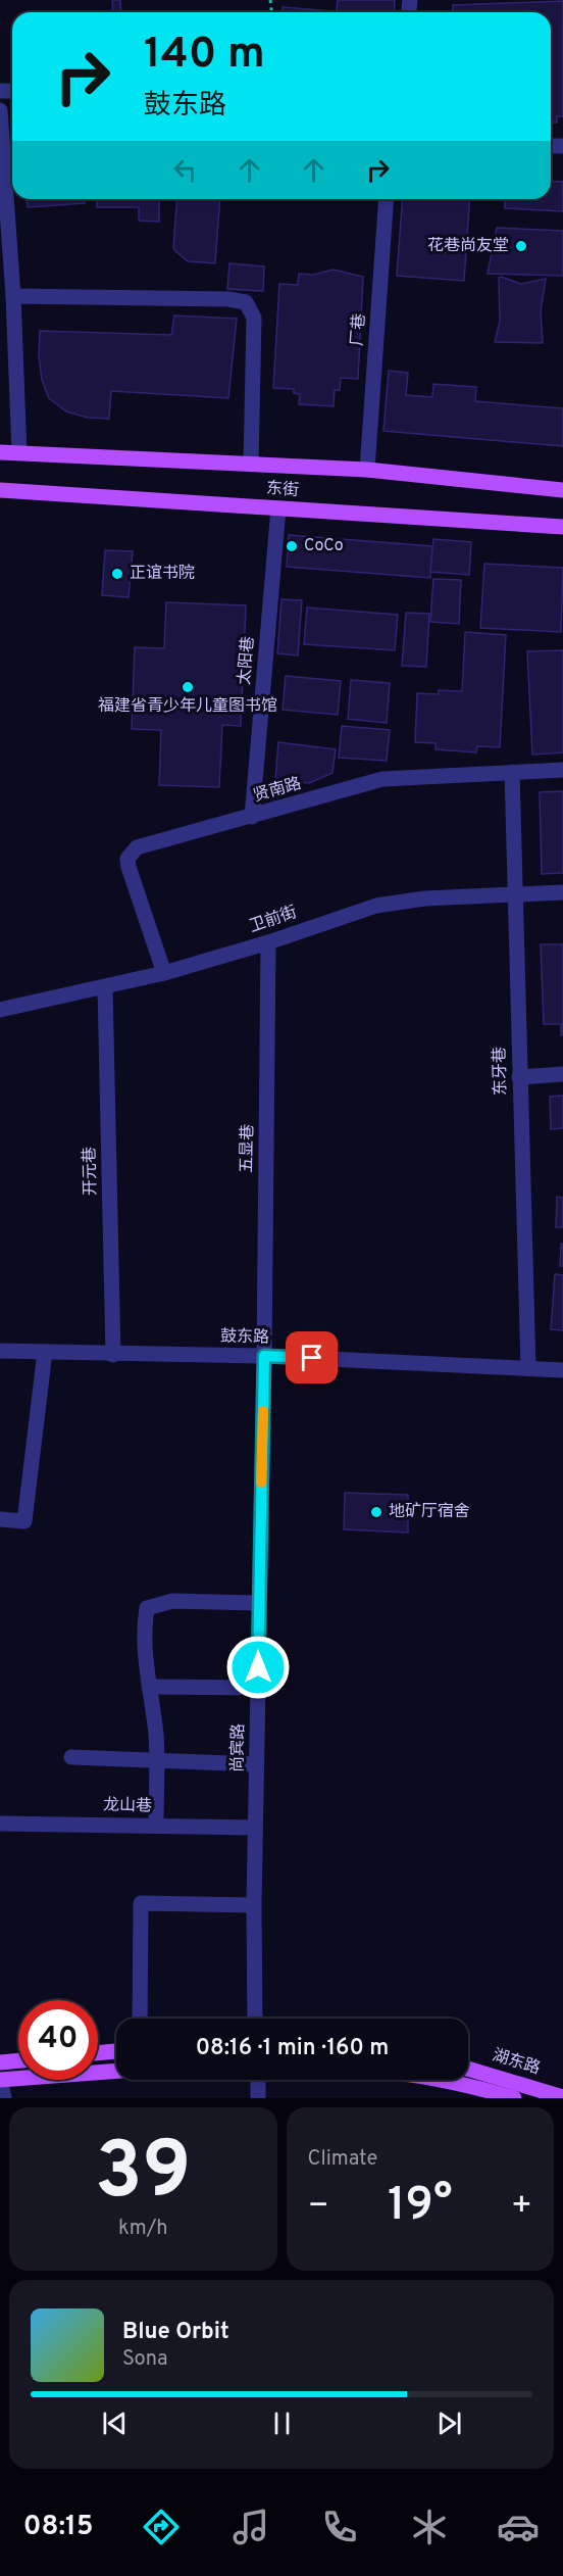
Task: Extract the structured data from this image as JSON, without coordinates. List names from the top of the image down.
{
  "streets": {
    "main road": ["东街", "湖东路"],
    "street": [
      "厂巷",
      "太阳巷",
      "贤南路",
      "卫前街",
      "东牙巷",
      "五显巷",
      "开元巷",
      "鼓东路",
      "尚宾路",
      "龙山巷"
    ]
  },
  "crossings": [
    ["厂巷", "东街"],
    ["东街", "太阳巷"],
    ["太阳巷", "贤南路"],
    ["贤南路", "卫前街"],
    ["贤南路", "东牙巷"],
    ["卫前街", "东牙巷"],
    ["卫前街", "五显巷"],
    ["卫前街", "开元巷"],
    ["东牙巷", "鼓东路"],
    ["五显巷", "鼓东路"],
    ["五显巷", "尚宾路"],
    ["开元巷", "鼓东路"],
    ["鼓东路", "尚宾路"],
    ["尚宾路", "龙山巷"]
  ],
  "places": [
    "花巷尚友堂",
    "CoCo",
    "正谊书院",
    "福建省青少年儿童图书馆",
    "地矿厅宿舍"
  ],
  "page": {
    "turn": ["140 m", "鼓东路"],
    "limit": "40",
    "trip": "08:16 · 1 min · 160 m",
    "tile": [
      ["39", "km/h"],
      "Climate"
    ],
    "heat": ["−", "19°", "+"],
    "song": ["Blue Orbit", "Sona"],
    "tabs": "08:15"
  }
}
